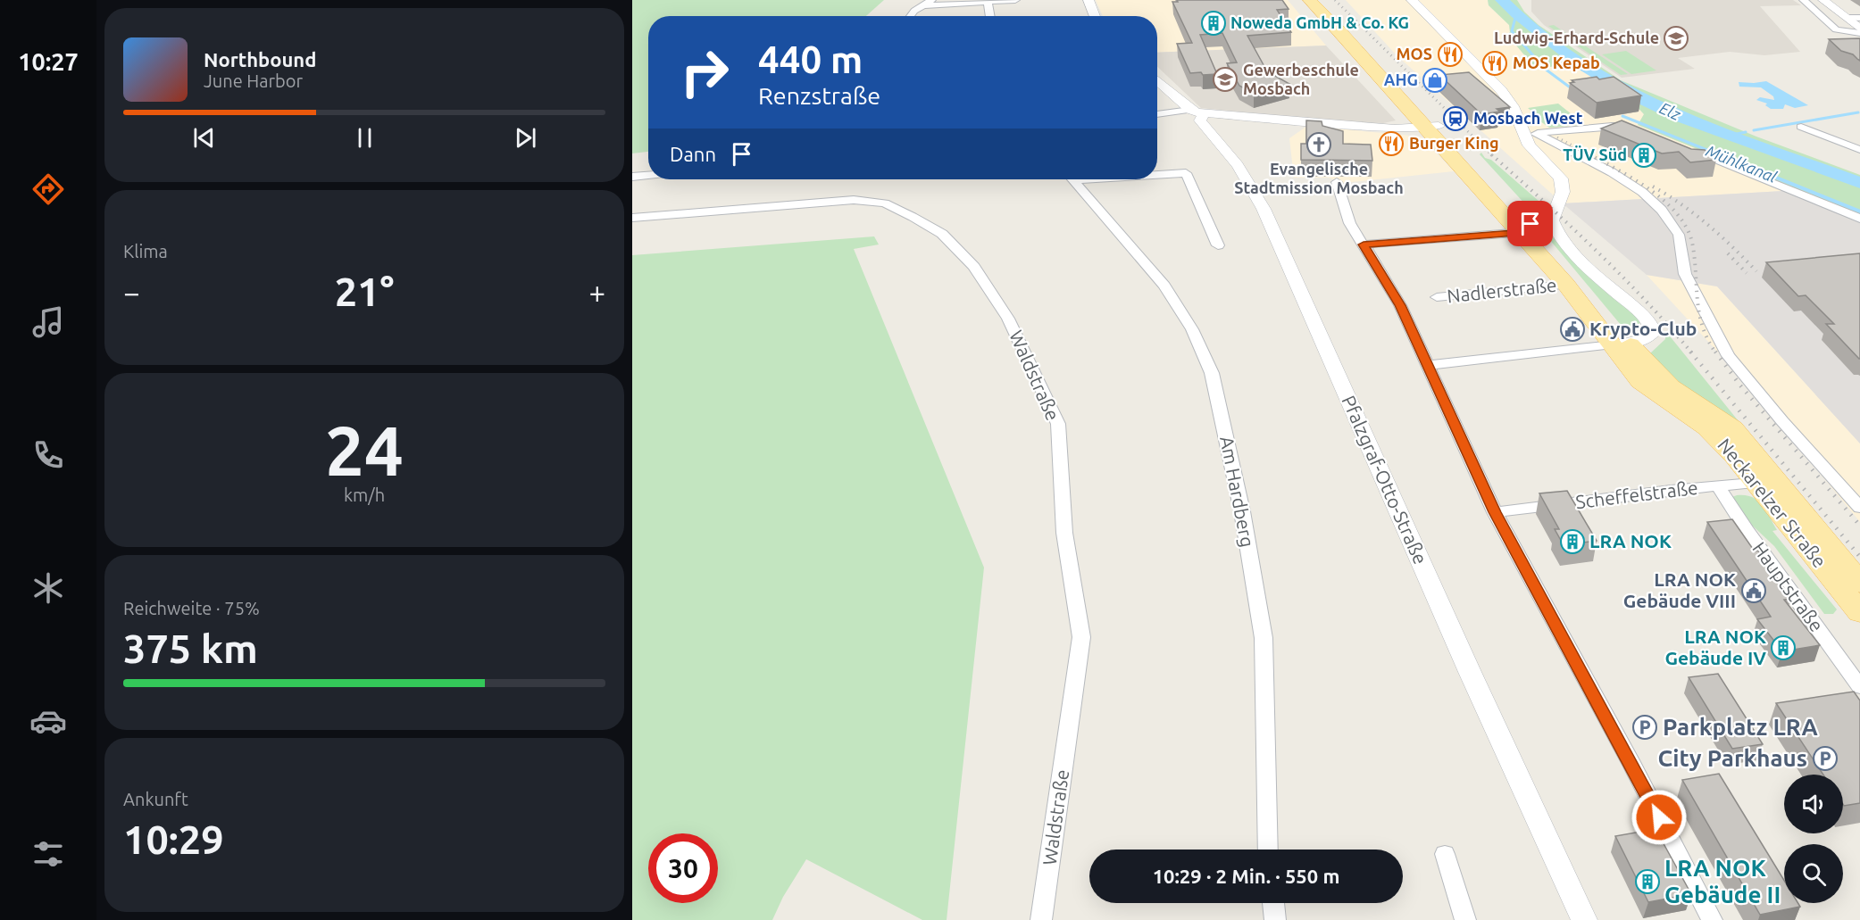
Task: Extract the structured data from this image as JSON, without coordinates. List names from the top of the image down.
{
  "streets": {
    "main road": ["Neckarelzer Straße"],
    "street": [
      "Nadlerstraße",
      "Waldstraße",
      "Pfalzgraf-Otto-Straße",
      "Am Hardberg",
      "Scheffelstraße",
      "Hauptstraße"
    ]
  },
  "crossings": [
    ["Scheffelstraße", "Neckarelzer Straße"],
    ["Scheffelstraße", "Hauptstraße"]
  ],
  "water": ["Elz", "Mühlkanal"],
  "places": {
    "building": [
      "Noweda GmbH & Co. KG",
      "TÜV Süd",
      "LRA NOK",
      "LRA NOK Gebäude IV",
      "LRA NOK Gebäude II"
    ],
    "school or university": ["Ludwig-Erhard-Schule", "Gewerbeschule Mosbach"],
    "restaurant": ["MOS", "MOS Kepab", "Burger King"],
    "shop": ["AHG"],
    "station": ["Mosbach West"],
    "church": ["Evangelische Stadtmission Mosbach"],
    "public building": ["Krypto-Club", "LRA NOK Gebäude VIII"],
    "parking": ["Parkplatz LRA", "City Parkhaus"]
  },
  "page": {
    "tabs": "10:27",
    "turn": ["440 m", "Renzstraße"],
    "song": ["Northbound", "June Harbor"],
    "then": "Dann",
    "tile": [
      "Klima",
      ["24", "km/h"],
      ["Reichweite · 75%", "375 km"],
      ["Ankunft", "10:29"]
    ],
    "heat": ["−", "21°", "+"],
    "limit": "30",
    "trip": "10:29 · 2 Min. · 550 m"
  }
}
